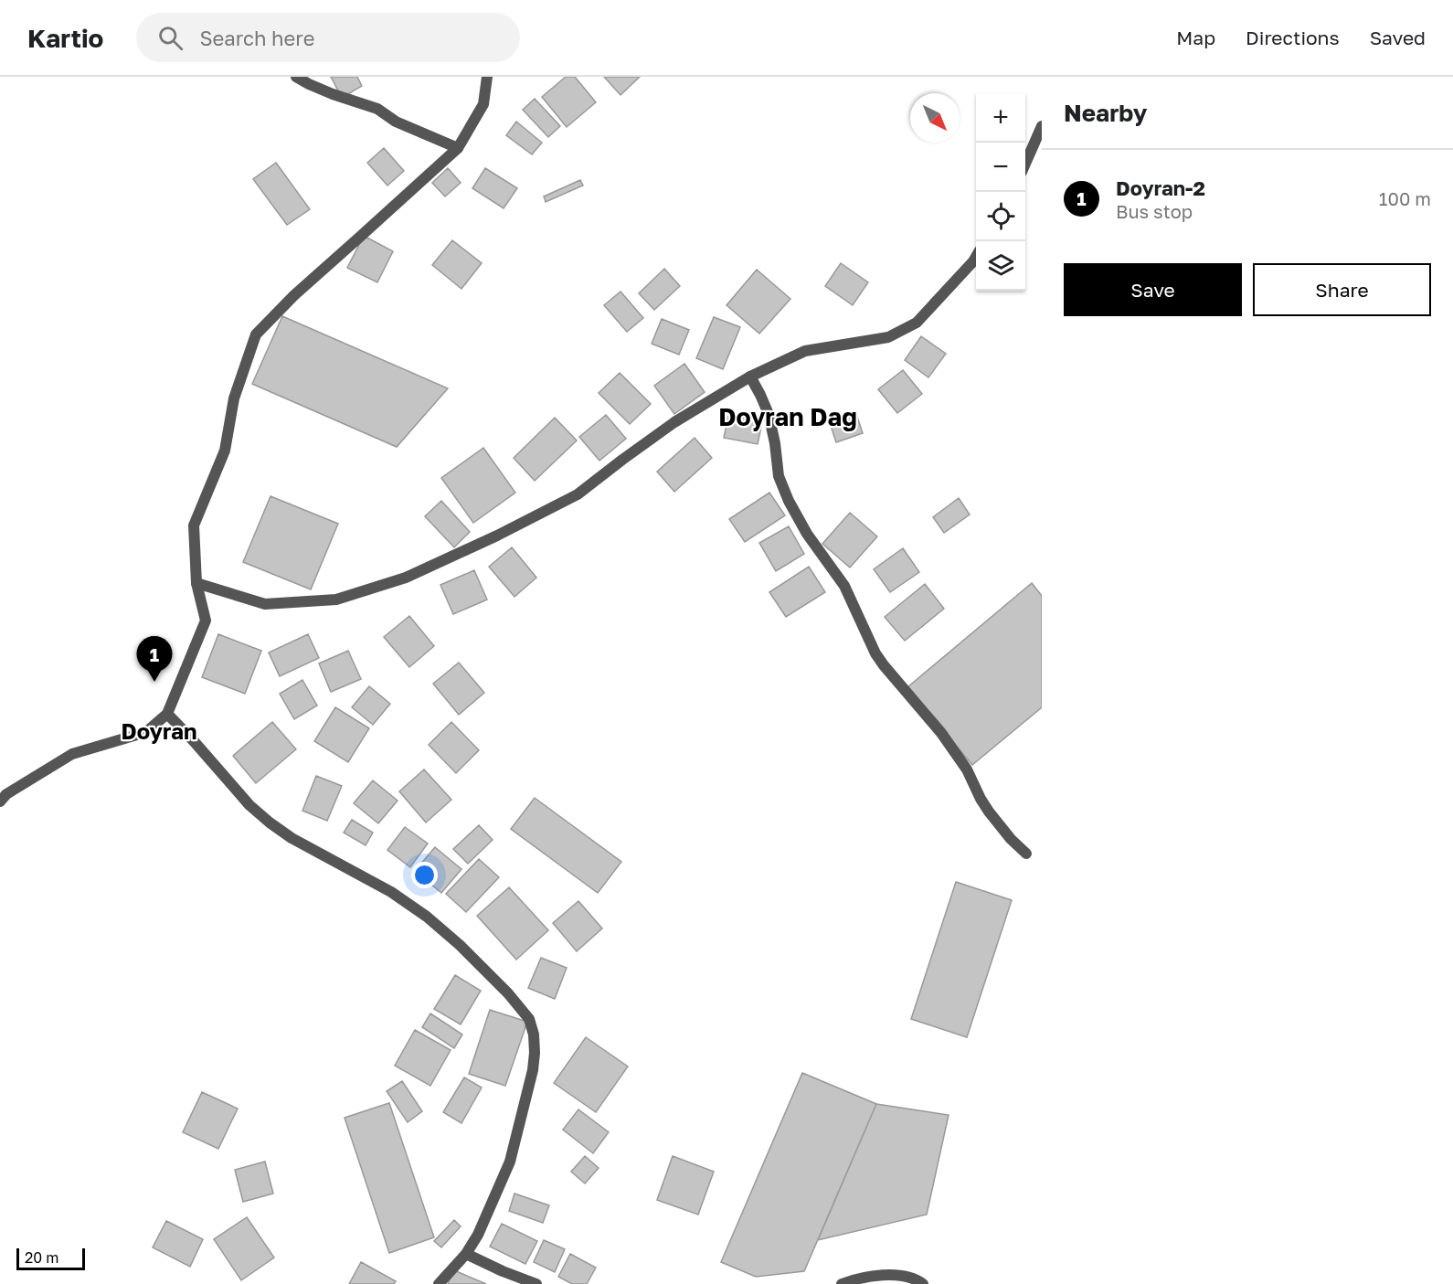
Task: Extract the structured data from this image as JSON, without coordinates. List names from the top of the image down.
{
  "districts": ["Doyran Dağ", "Doyran"],
  "scale_bar": "20 m",
  "north": "bottom right",
  "page": {
    "header": "Kartio",
    "search": "Search here",
    "nav": ["Map", "Directions", "Saved"],
    "heading": "Nearby",
    "map_buttons": ["+", "−"],
    "list": [
      {
        "mark": "1",
        "name": "Doyran-2",
        "note": "Bus stop",
        "value": "100 m"
      }
    ],
    "buttons": ["Save", "Share"],
    "pins": "1",
    "scale": "20 m"
  }
}
